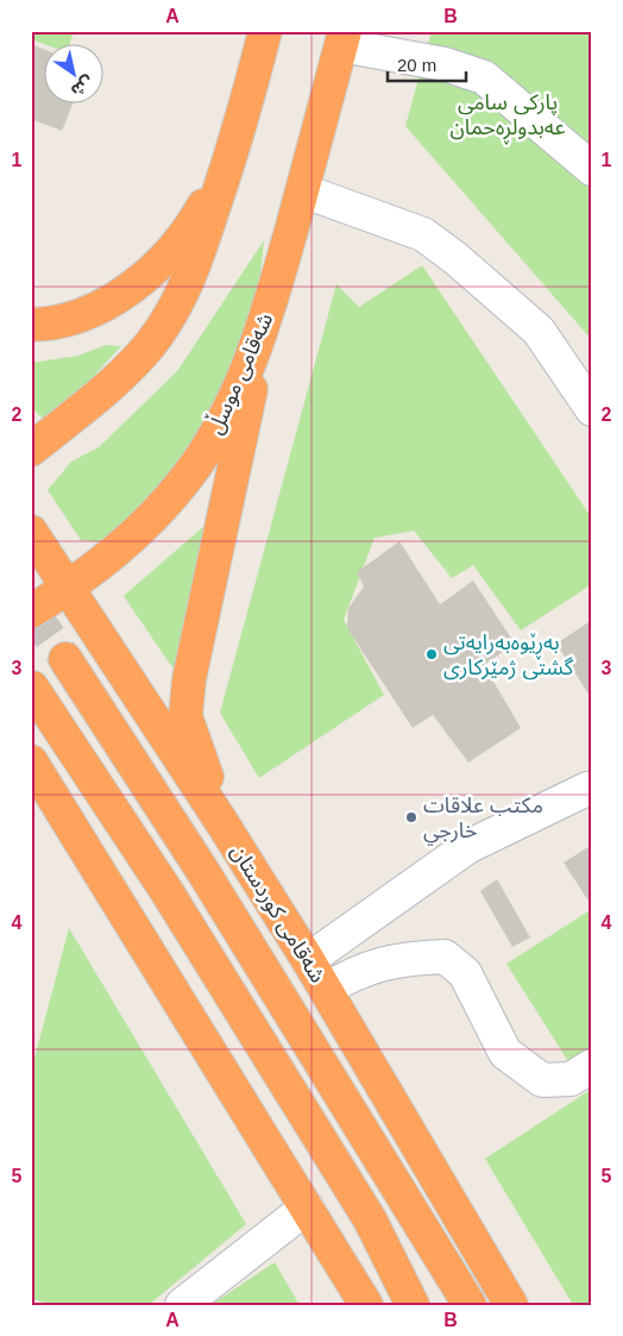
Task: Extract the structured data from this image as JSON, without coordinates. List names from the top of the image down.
{
  "streets": {
    "highway": ["شەقامی موسڵ", "شەقامی کوردستان"]
  },
  "crossings": [
    ["شەقامی موسڵ", "شەقامی کوردستان"]
  ],
  "parks": ["پارکی سامی عەبدولڕەحمان"],
  "places": ["بەڕێوەبەرایەتی گشتی ژمێركاری", "مكتب علاقات خارجي"],
  "scale_bar": "20 m",
  "north": "bottom right",
  "grid": {
    "columns": ["A", "B"],
    "rows": [
      "1",
      "2",
      "3",
      "4",
      "5"
    ]
  }
}
